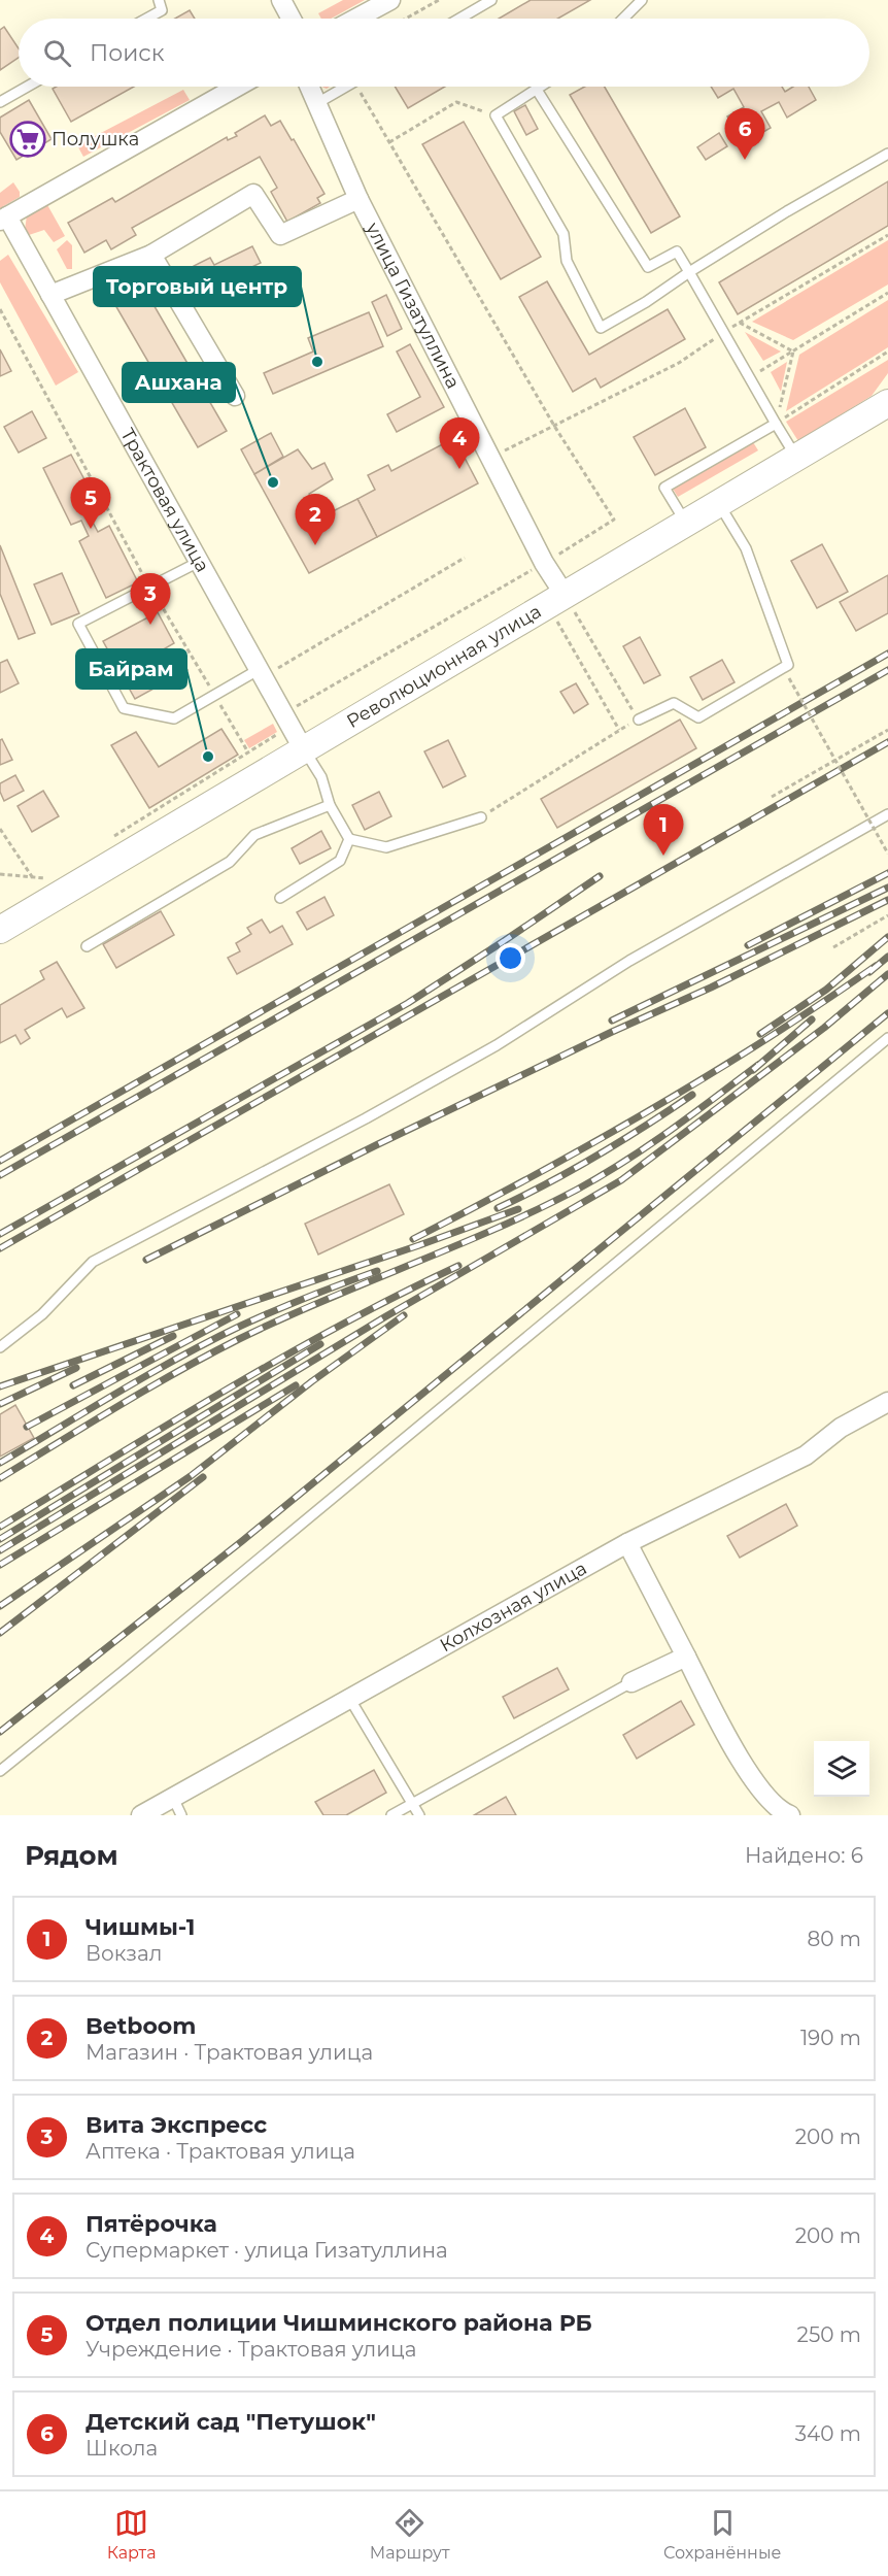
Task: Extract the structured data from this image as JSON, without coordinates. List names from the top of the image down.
{
  "streets": {
    "main road": ["Революционная улица"],
    "street": ["улица Гизатуллина", "Трактовая улица", "Колхозная улица"]
  },
  "crossings": [
    ["улица Гизатуллина", "Революционная улица"],
    ["Трактовая улица", "Революционная улица"]
  ],
  "places": {
    "supermarket": ["Полушка"],
    "other": ["Торговый центр", "Ашхана", "Байрам"]
  },
  "page": {
    "search": "Поиск",
    "pins": [
      "6",
      "4",
      "5",
      "2",
      "3",
      "1"
    ],
    "heading": ["Рядом", "Найдено: 6"],
    "list": [
      {
        "mark": "1",
        "name": "Чишмы-1",
        "note": "Вокзал",
        "value": "80 m"
      },
      {
        "mark": "2",
        "name": "Betboom",
        "note": "Магазин · Трактовая улица",
        "value": "190 m"
      },
      {
        "mark": "3",
        "name": "Вита Экспресс",
        "note": "Аптека · Трактовая улица",
        "value": "200 m"
      },
      {
        "mark": "4",
        "name": "Пятёрочка",
        "note": "Супермаркет · улица Гизатуллина",
        "value": "200 m"
      },
      {
        "mark": "5",
        "name": "Отдел полиции Чишминского района РБ",
        "note": "Учреждение · Трактовая улица",
        "value": "250 m"
      },
      {
        "mark": "6",
        "name": "Детский сад \"Петушок\"",
        "note": "Школа",
        "value": "340 m"
      }
    ],
    "nav": ["Карта", "Маршрут", "Сохранённые"]
  }
}
